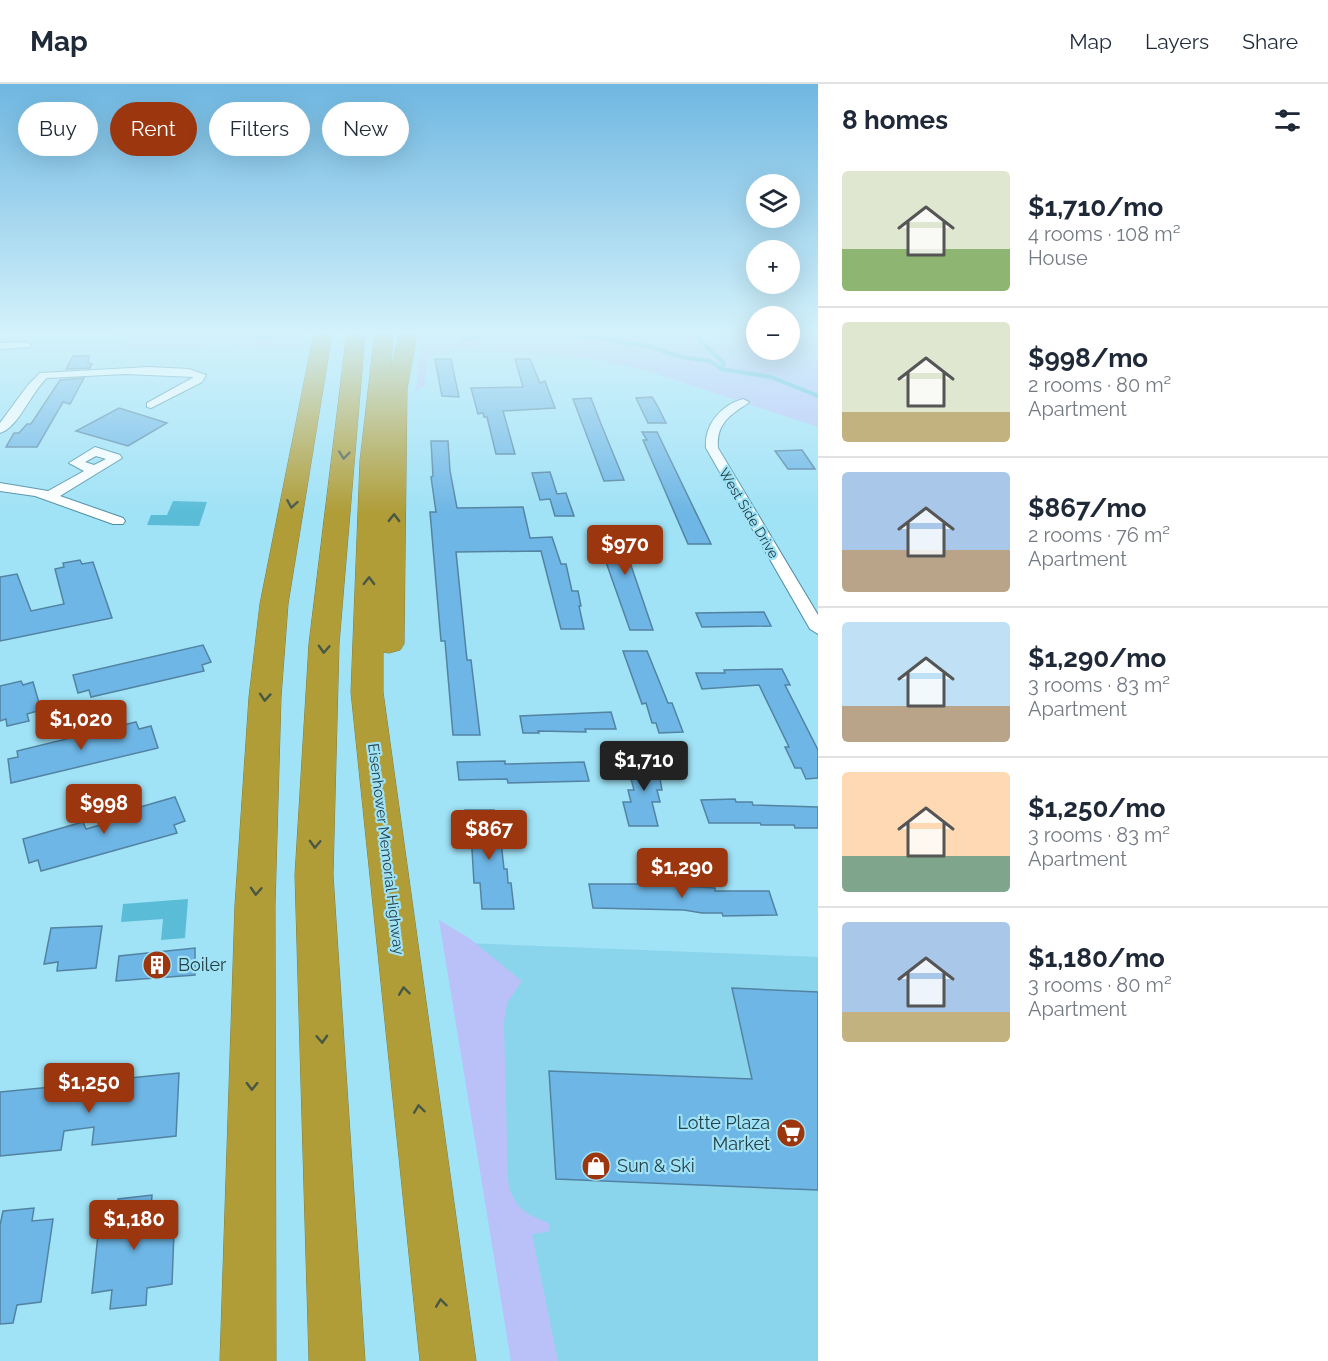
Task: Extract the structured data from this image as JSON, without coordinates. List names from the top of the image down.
{
  "streets": {
    "highway": ["Eisenhower Memorial Highway"],
    "street": ["West Side Drive"]
  },
  "places": {
    "building": ["Boiler"],
    "supermarket": ["Lotte Plaza Market"],
    "shop": ["Sun & Ski"]
  },
  "page": {
    "header": "Map",
    "nav": ["Map", "Layers", "Share"],
    "heading": "8 homes",
    "chip": [
      "Buy",
      "Rent",
      "Filters",
      "New"
    ],
    "list": [
      {
        "name": "$1,710/mo",
        "note": "4 rooms · 108 m² · House"
      },
      {
        "name": "$998/mo",
        "note": "2 rooms · 80 m² · Apartment"
      },
      {
        "name": "$867/mo",
        "note": "2 rooms · 76 m² · Apartment"
      },
      {
        "name": "$1,290/mo",
        "note": "3 rooms · 83 m² · Apartment"
      },
      {
        "name": "$1,250/mo",
        "note": "3 rooms · 83 m² · Apartment"
      },
      {
        "name": "$1,180/mo",
        "note": "3 rooms · 80 m² · Apartment"
      }
    ],
    "map_buttons": ["+", "−"],
    "price": [
      "$970",
      "$1,020",
      "$1,710",
      "$998",
      "$867",
      "$1,290",
      "$1,250",
      "$1,180"
    ]
  }
}
